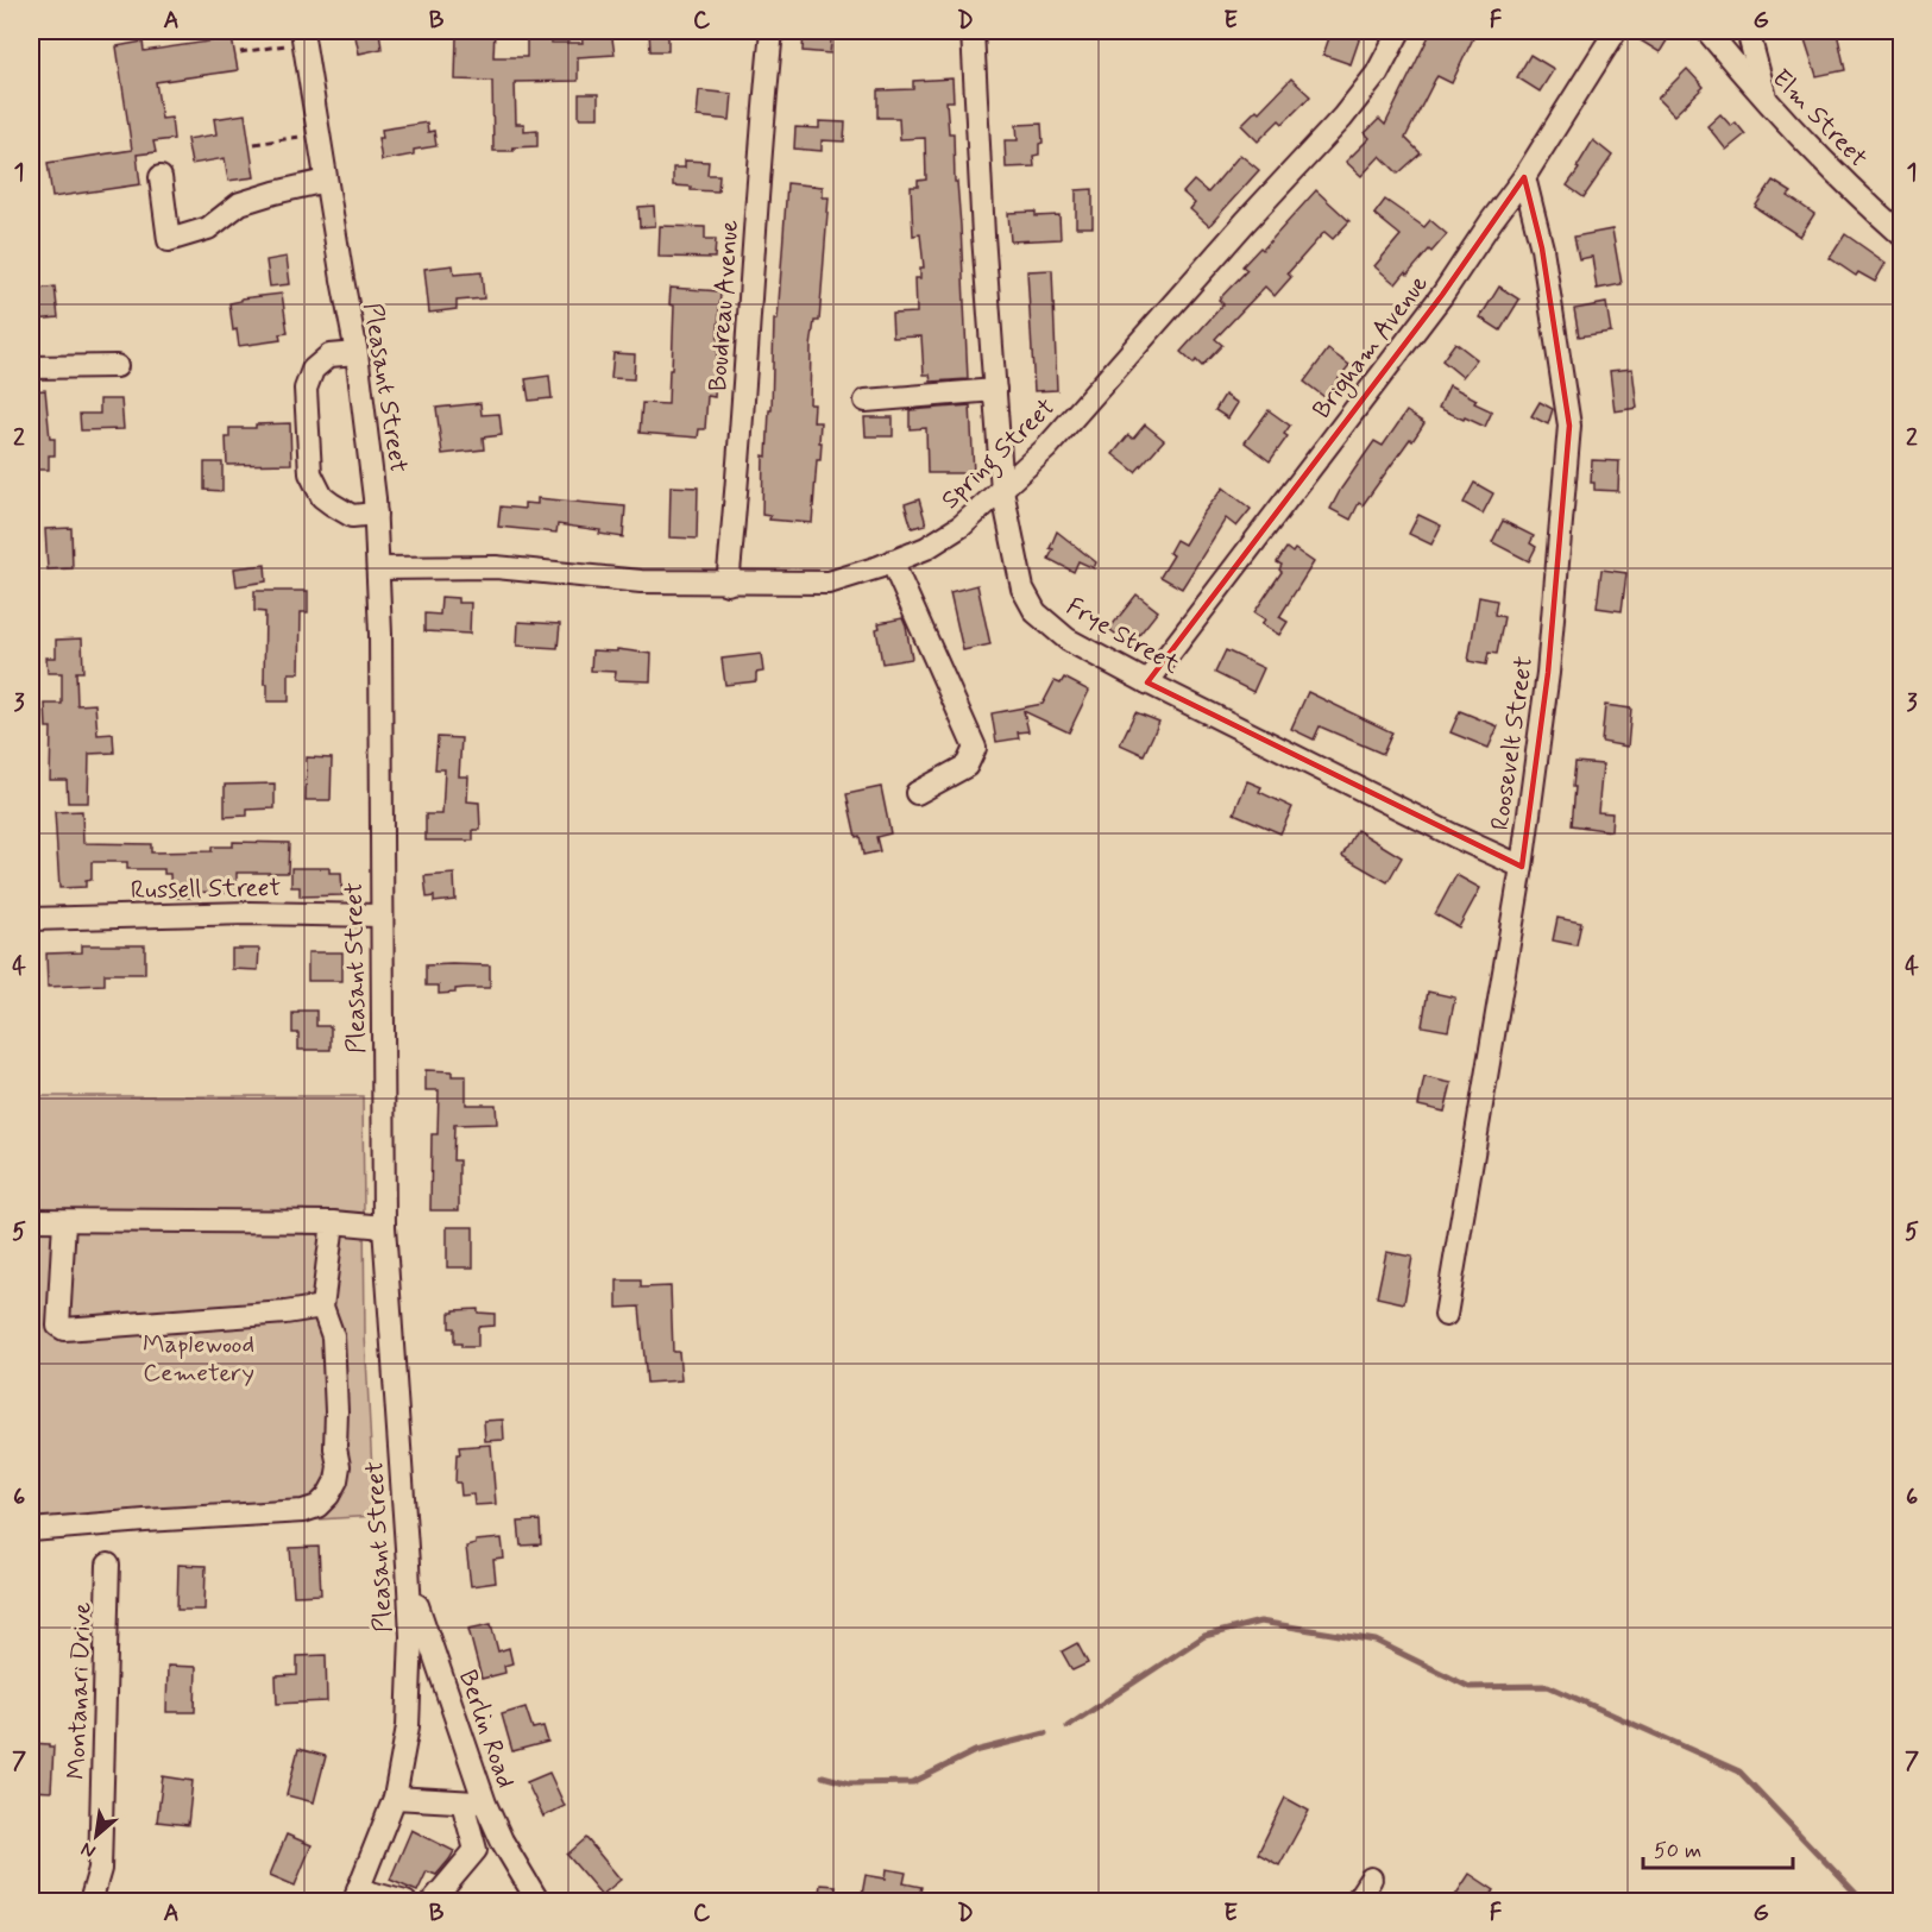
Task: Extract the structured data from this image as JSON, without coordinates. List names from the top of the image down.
{
  "streets": {
    "street": [
      "Elm Street",
      "Boudreau Avenue",
      "Brigham Avenue",
      "Pleasant Street",
      "Spring Street",
      "Frye Street",
      "Roosevelt Street",
      "Russell Street",
      "Montanari Drive",
      "Berlin Road"
    ]
  },
  "crossings": [
    ["Boudreau Avenue", "Spring Street"],
    ["Brigham Avenue", "Frye Street"],
    ["Brigham Avenue", "Roosevelt Street"],
    ["Pleasant Street", "Spring Street"],
    ["Pleasant Street", "Russell Street"],
    ["Pleasant Street", "Berlin Road"],
    ["Spring Street", "Frye Street"],
    ["Frye Street", "Roosevelt Street"]
  ],
  "parks": ["Maplewood Cemetery"],
  "scale_bar": "50 m",
  "north": "bottom left",
  "grid": {
    "columns": [
      "A",
      "B",
      "C",
      "D",
      "E",
      "F",
      "G"
    ],
    "rows": [
      "1",
      "2",
      "3",
      "4",
      "5",
      "6",
      "7"
    ]
  }
}
